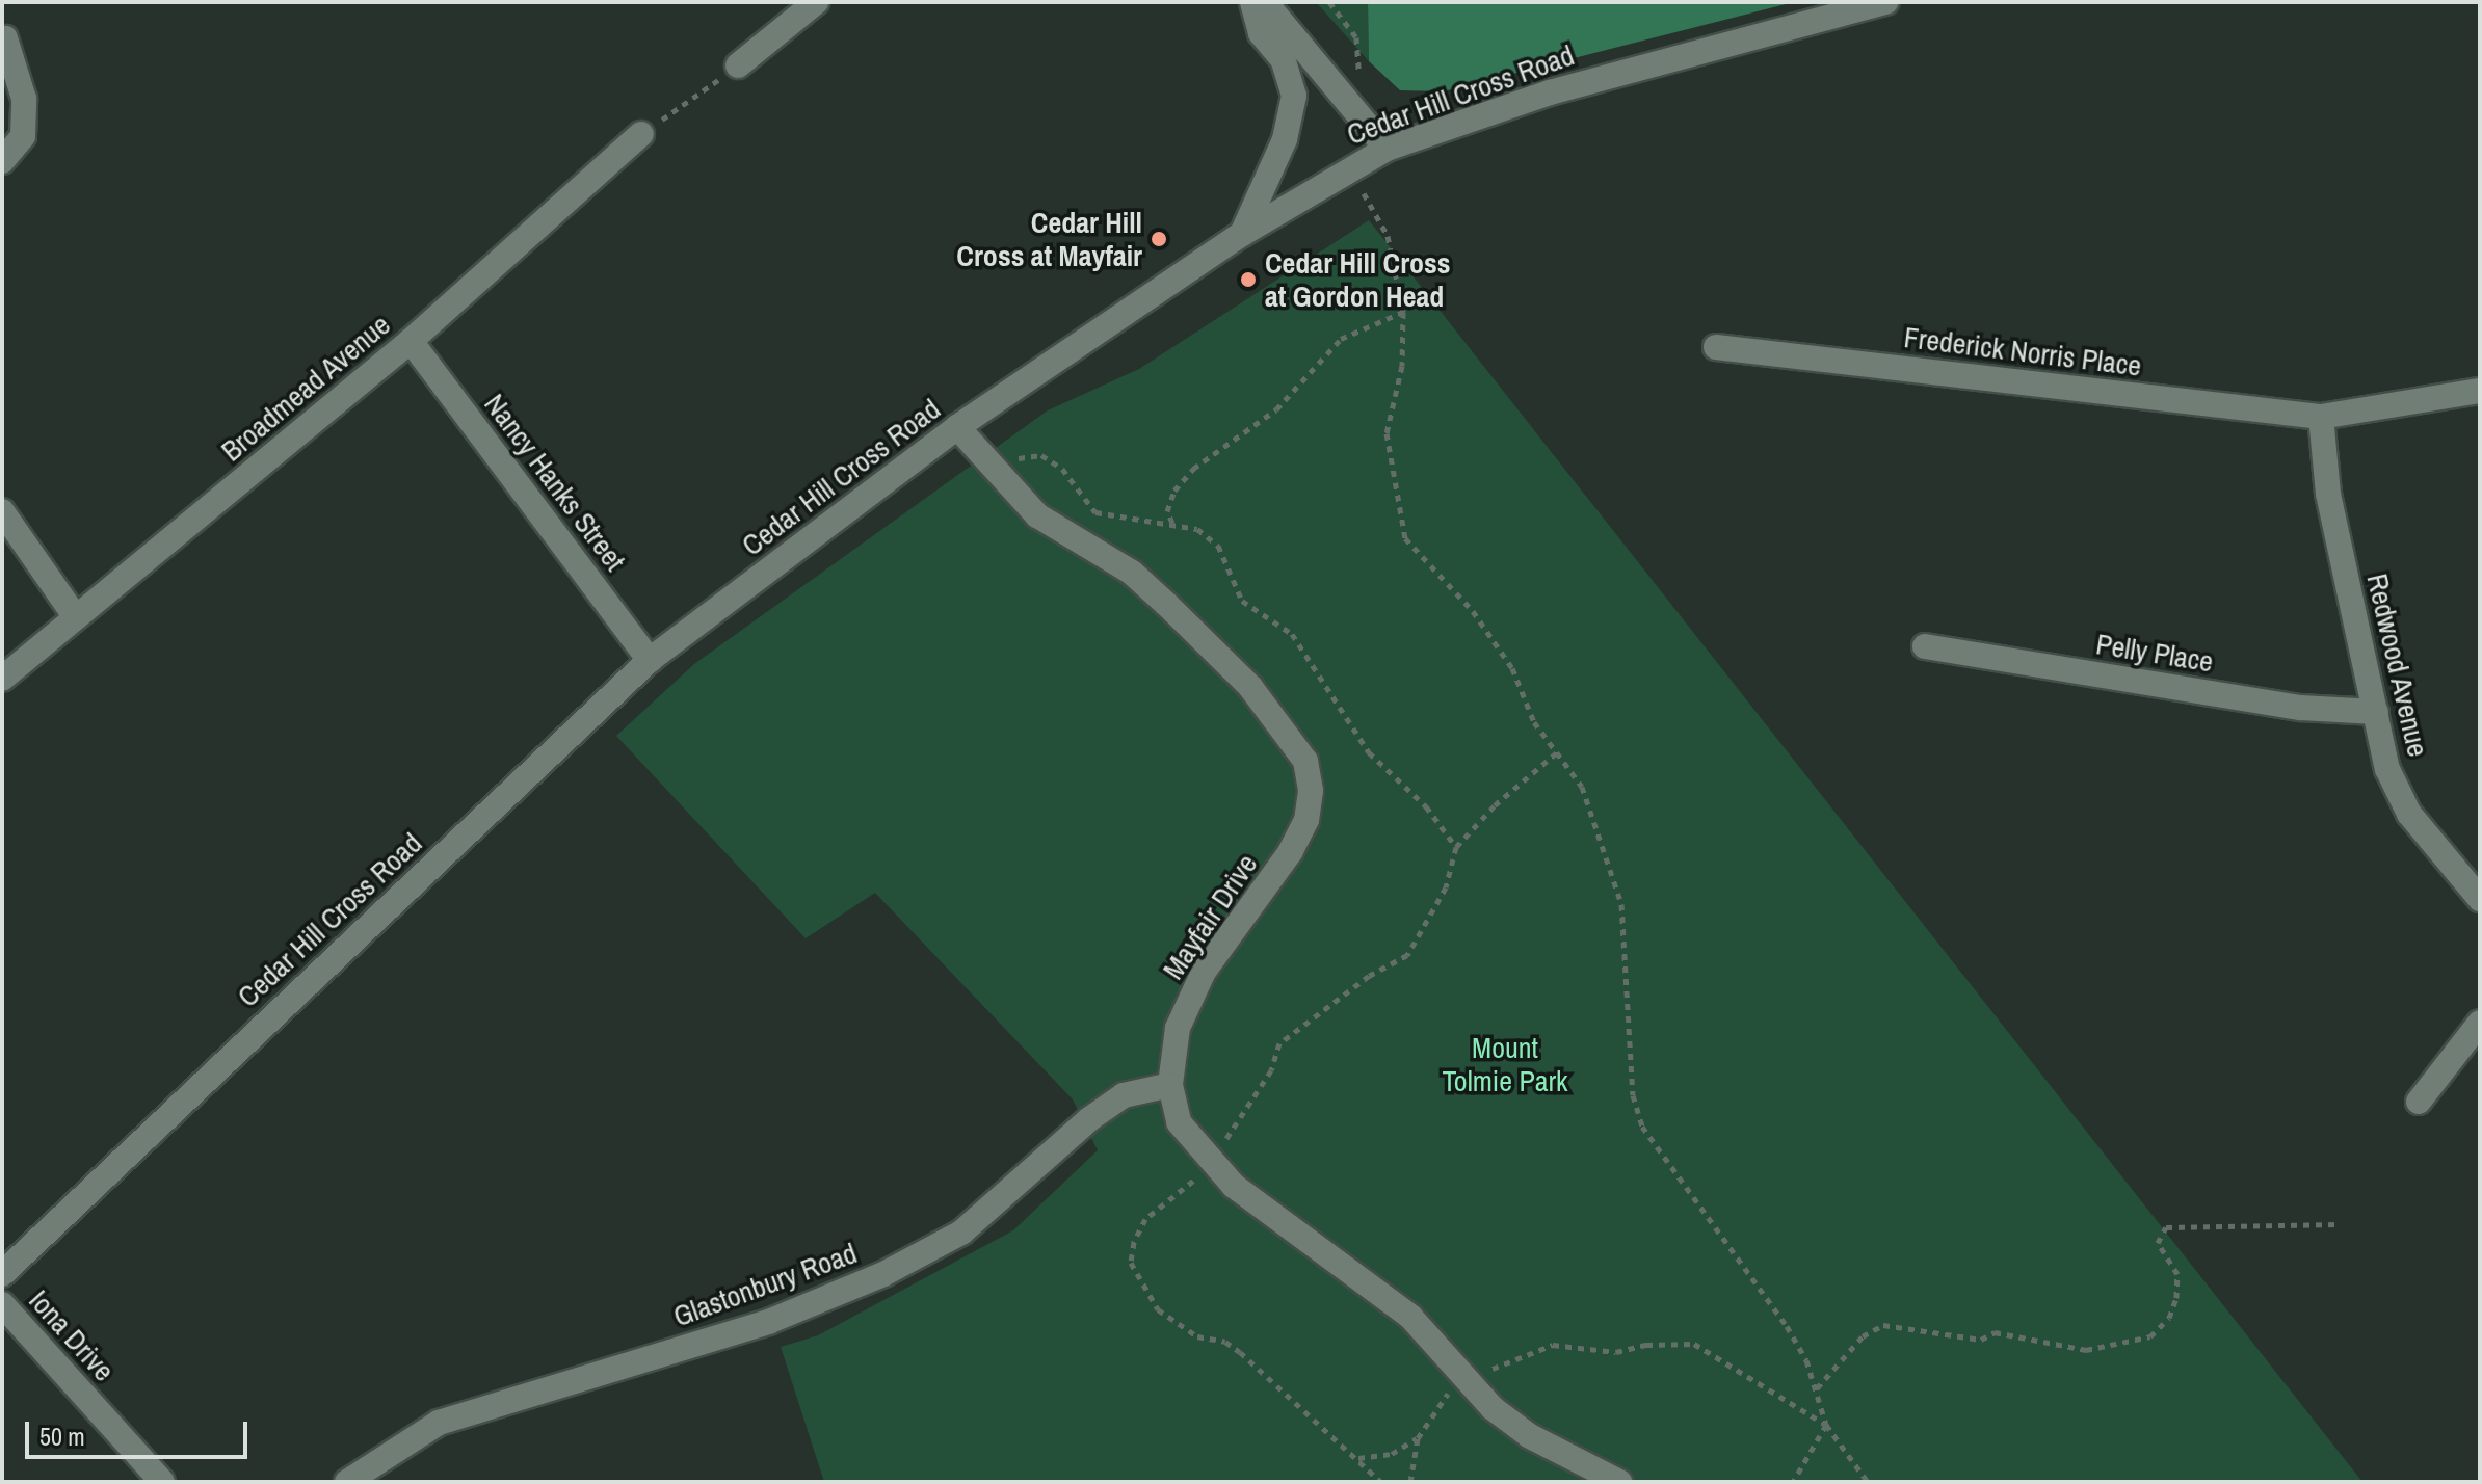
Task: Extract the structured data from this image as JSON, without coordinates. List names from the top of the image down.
{
  "streets": {
    "street": [
      "Cedar Hill Cross Road",
      "Frederick Norris Place",
      "Broadmead Avenue",
      "Nancy Hanks Street",
      "Pelly Place",
      "Redwood Avenue",
      "Mayfair Drive",
      "Glastonbury Road",
      "Iona Drive"
    ]
  },
  "crossings": [
    ["Cedar Hill Cross Road", "Nancy Hanks Street"],
    ["Cedar Hill Cross Road", "Mayfair Drive"],
    ["Frederick Norris Place", "Redwood Avenue"],
    ["Broadmead Avenue", "Nancy Hanks Street"],
    ["Pelly Place", "Redwood Avenue"],
    ["Mayfair Drive", "Glastonbury Road"]
  ],
  "parks": ["Mount Tolmie Park"],
  "places": ["Cedar Hill Cross at Mayfair", "Cedar Hill Cross at Gordon Head"],
  "scale_bar": "50 m"
}
